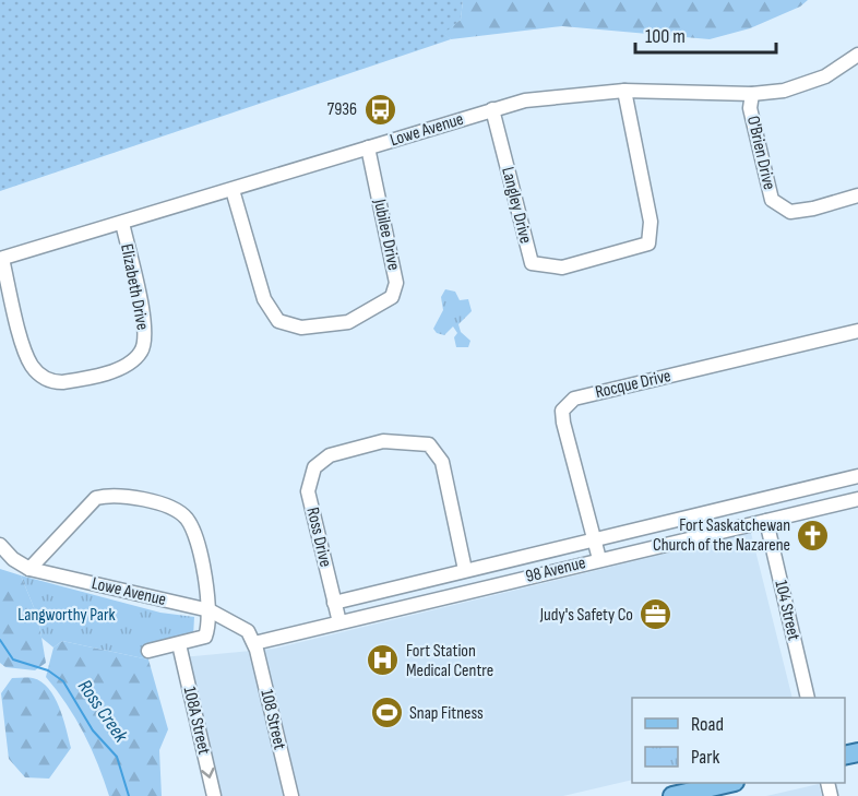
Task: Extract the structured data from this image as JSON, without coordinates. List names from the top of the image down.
{
  "streets": {
    "street": [
      "Lowe Avenue",
      "O'Brien Drive",
      "Langley Drive",
      "Jubilee Drive",
      "Elizabeth Drive",
      "Rocque Drive",
      "Ross Drive",
      "98 Avenue",
      "104 Street",
      "108 Street",
      "108A Street"
    ]
  },
  "crossings": [
    ["Lowe Avenue", "O'Brien Drive"],
    ["Lowe Avenue", "Langley Drive"],
    ["Lowe Avenue", "Jubilee Drive"],
    ["Lowe Avenue", "Elizabeth Drive"],
    ["Lowe Avenue", "98 Avenue"],
    ["Lowe Avenue", "108 Street"],
    ["Rocque Drive", "98 Avenue"],
    ["Ross Drive", "98 Avenue"],
    ["98 Avenue", "104 Street"],
    ["98 Avenue", "108 Street"]
  ],
  "one_way": ["108A Street"],
  "water": ["Ross Creek"],
  "parks": ["Langworthy Park"],
  "places": {
    "bus stop": ["7936"],
    "church": ["Fort Saskatchewan Church of the Nazarene"],
    "office": ["Judy's Safety Co"],
    "hospital": ["Fort Station Medical Centre"],
    "sports": ["Snap Fitness"]
  },
  "legend": ["Road", "Park"],
  "scale_bar": "100 m"
}
